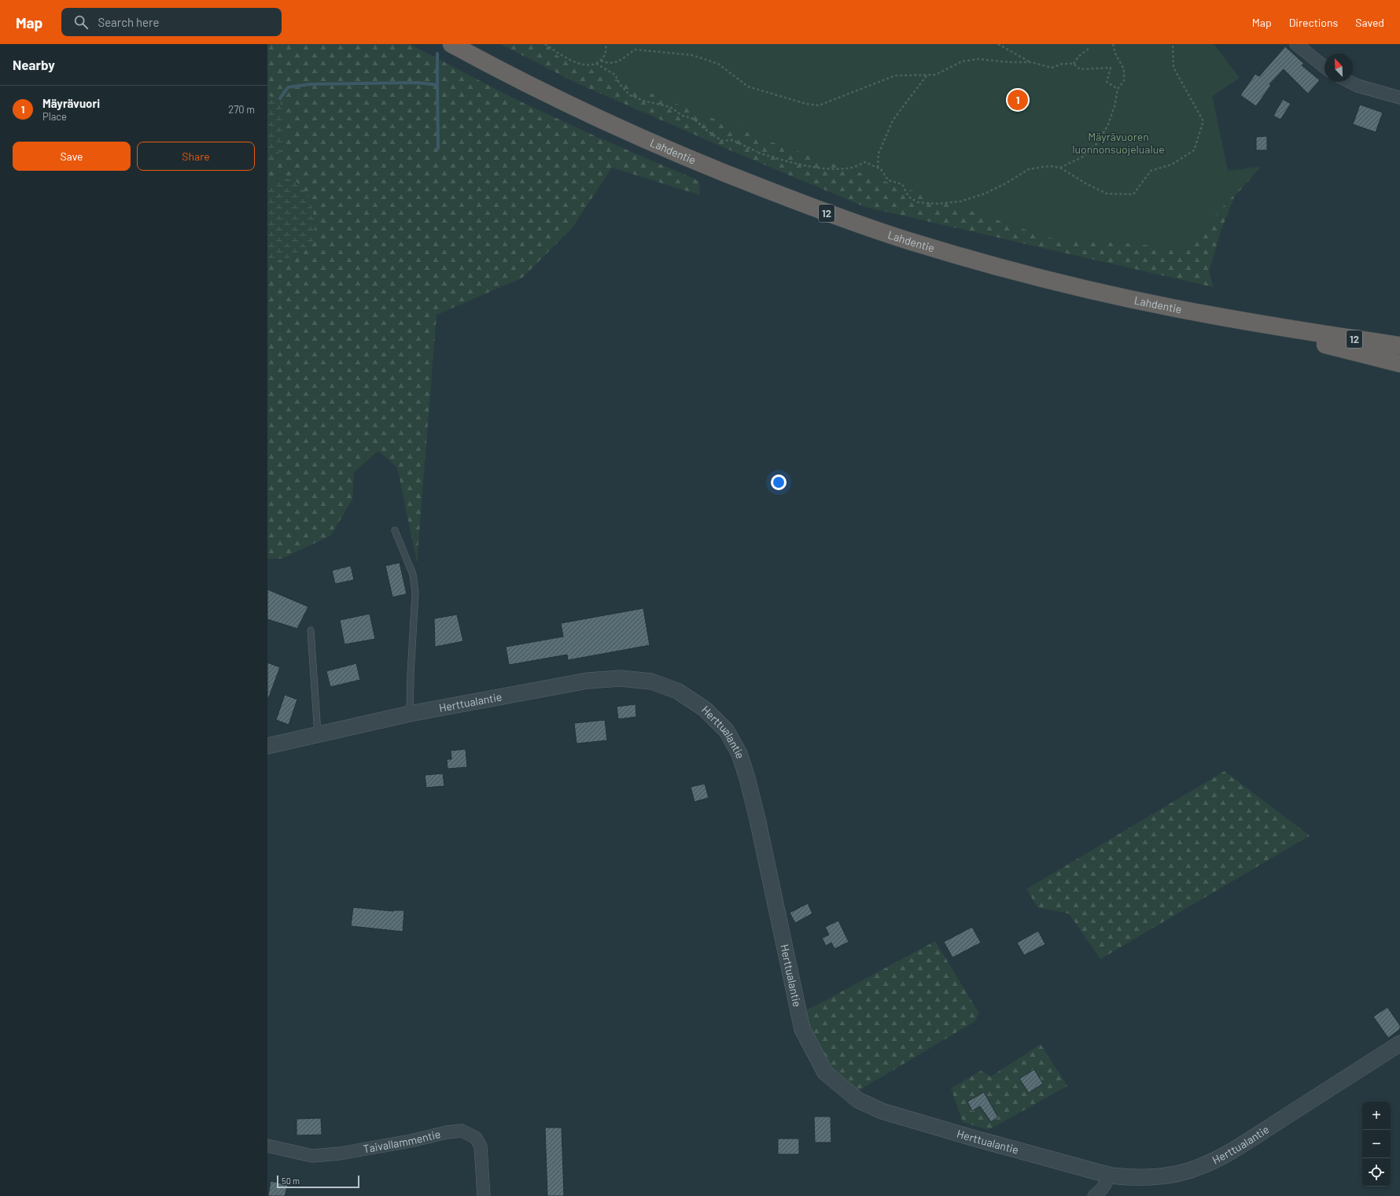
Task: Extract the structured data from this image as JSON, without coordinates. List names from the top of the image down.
{
  "streets": {
    "highway": ["Lahdentie", "12"],
    "street": ["Herttualantie", "Taivallammentie"]
  },
  "parks": ["Mäyrävuoren luonnonsuojelualue"],
  "scale_bar": "50 m",
  "north": "top left",
  "page": {
    "header": "Map",
    "search": "Search here",
    "nav": ["Map", "Directions", "Saved"],
    "heading": "Nearby",
    "list": [
      {
        "mark": "1",
        "name": "Mäyrävuori",
        "note": "Place",
        "value": "270 m"
      }
    ],
    "pins": "1",
    "buttons": ["Save", "Share"],
    "map_buttons": ["+", "−"],
    "scale": "50 m"
  }
}
